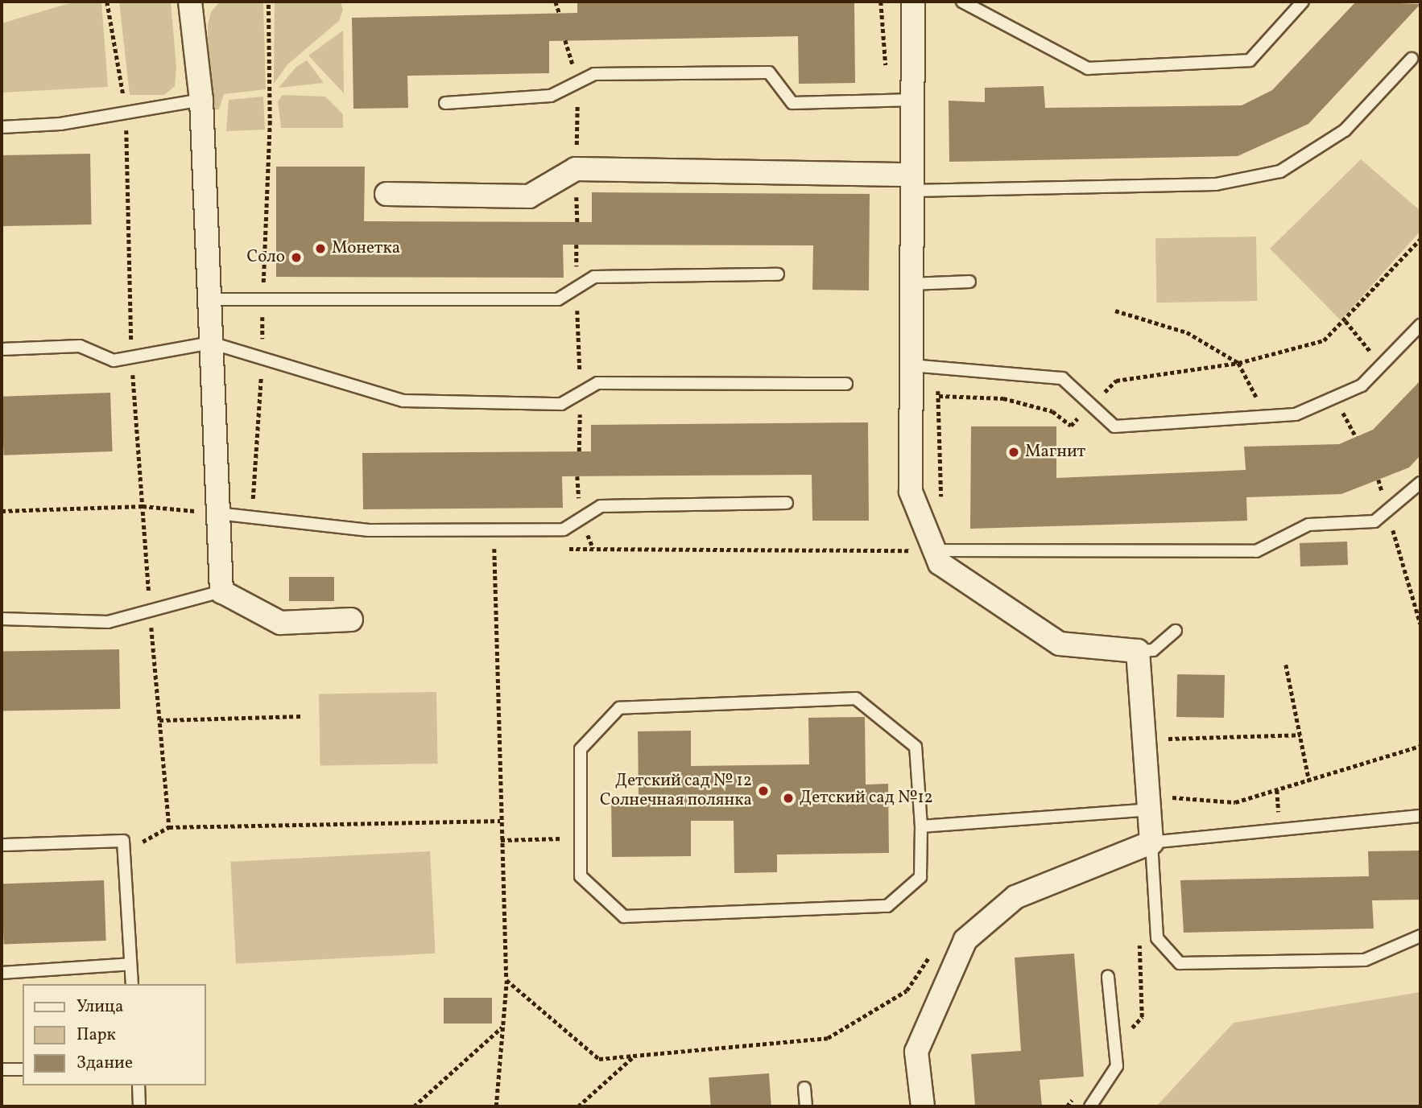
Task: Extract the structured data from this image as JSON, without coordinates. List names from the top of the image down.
{
  "places": [
    "Монетка",
    "Соло",
    "Магнит",
    "Детский сад № 12 Солнечная полянка",
    "Детский сад №12"
  ],
  "legend": ["Улица", "Парк", "Здание"]
}
